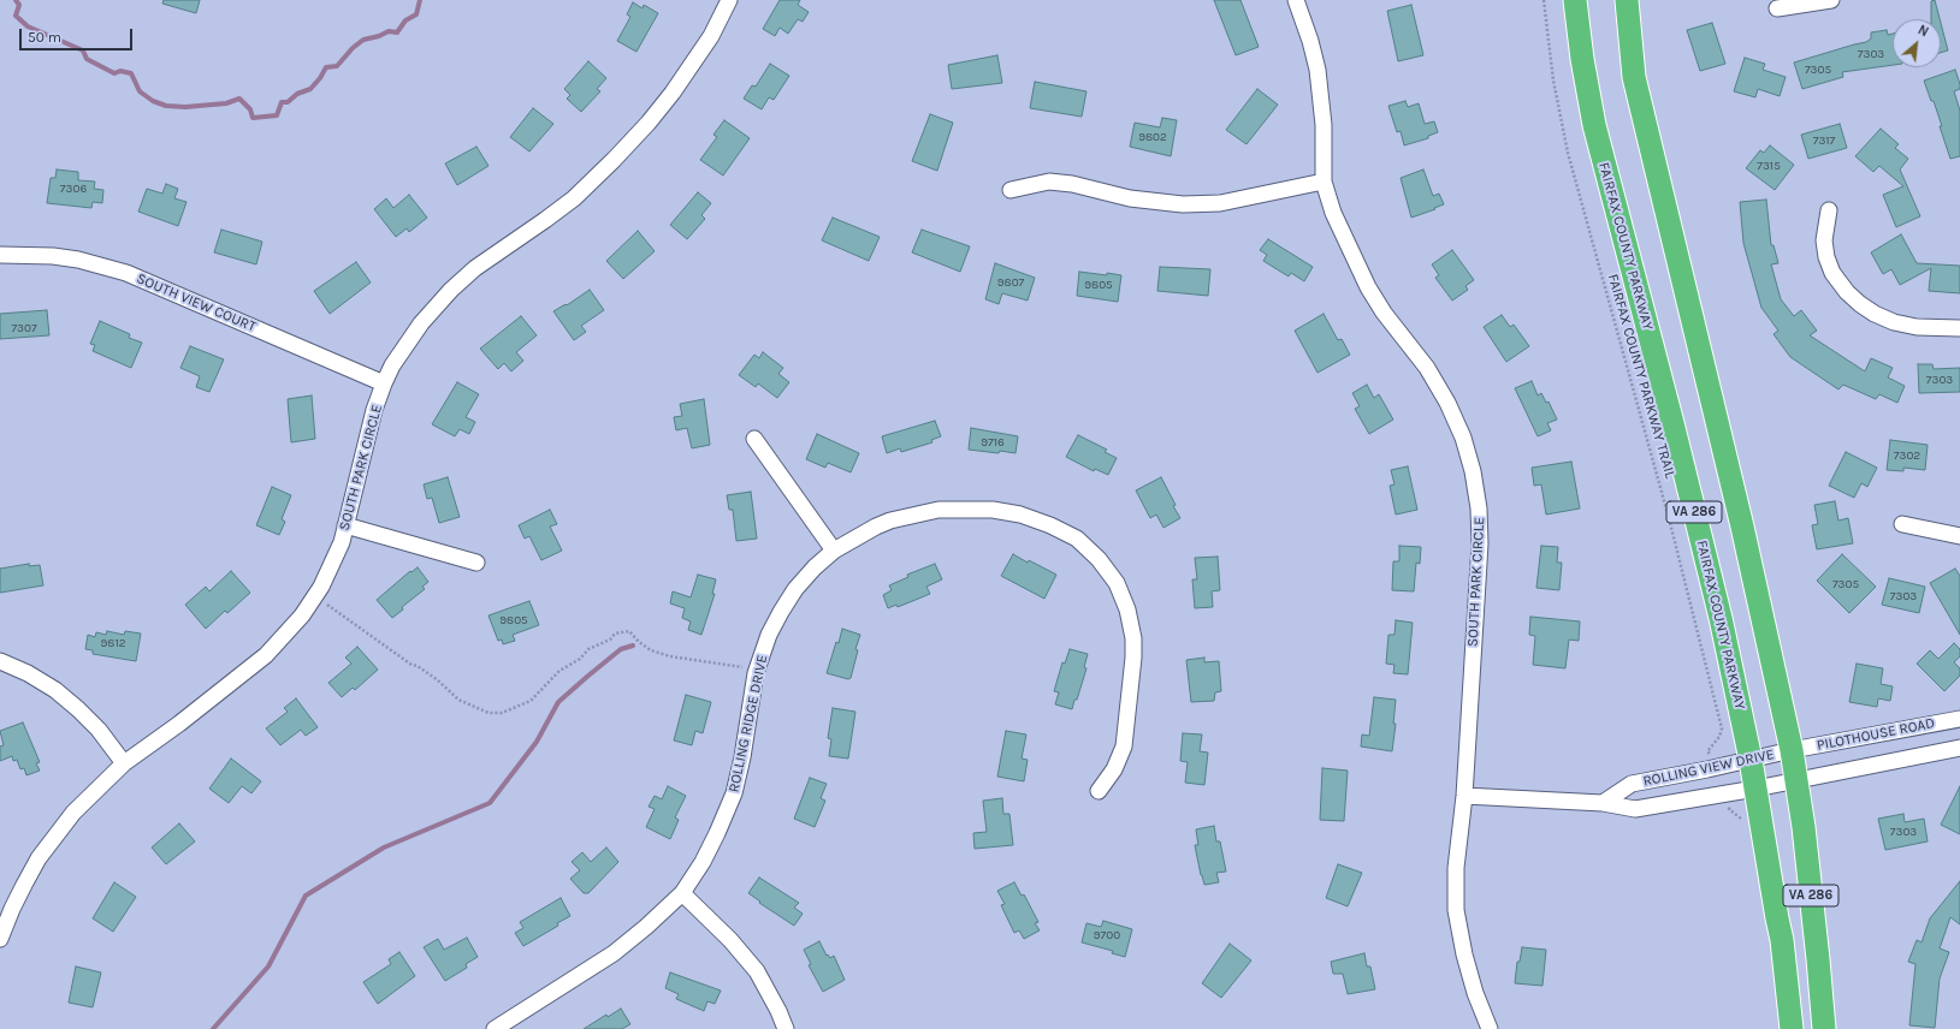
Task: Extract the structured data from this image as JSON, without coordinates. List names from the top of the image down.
{
  "streets": {
    "highway": ["FAIRFAX COUNTY PARKWAY", "VA 286"],
    "street": [
      "SOUTH VIEW COURT",
      "SOUTH PARK CIRCLE",
      "ROLLING RIDGE DRIVE",
      "PILOTHOUSE ROAD",
      "ROLLING VIEW DRIVE"
    ],
    "path": ["FAIRFAX COUNTY PARKWAY TRAIL"]
  },
  "crossings": [
    ["FAIRFAX COUNTY PARKWAY", "ROLLING VIEW DRIVE"],
    ["SOUTH VIEW COURT", "SOUTH PARK CIRCLE"],
    ["SOUTH PARK CIRCLE", "ROLLING VIEW DRIVE"],
    ["VA 286", "PILOTHOUSE ROAD"],
    ["VA 286", "ROLLING VIEW DRIVE"],
    ["PILOTHOUSE ROAD", "ROLLING VIEW DRIVE"]
  ],
  "house_numbers": [
    "7303",
    "7305",
    "9802",
    "7317",
    "7315",
    "7306",
    "9807",
    "9805",
    "7307",
    "7303",
    "9716",
    "7302",
    "7305",
    "7303",
    "9805",
    "9812",
    "7303",
    "9700"
  ],
  "scale_bar": "50 m",
  "north": "top right"
}
